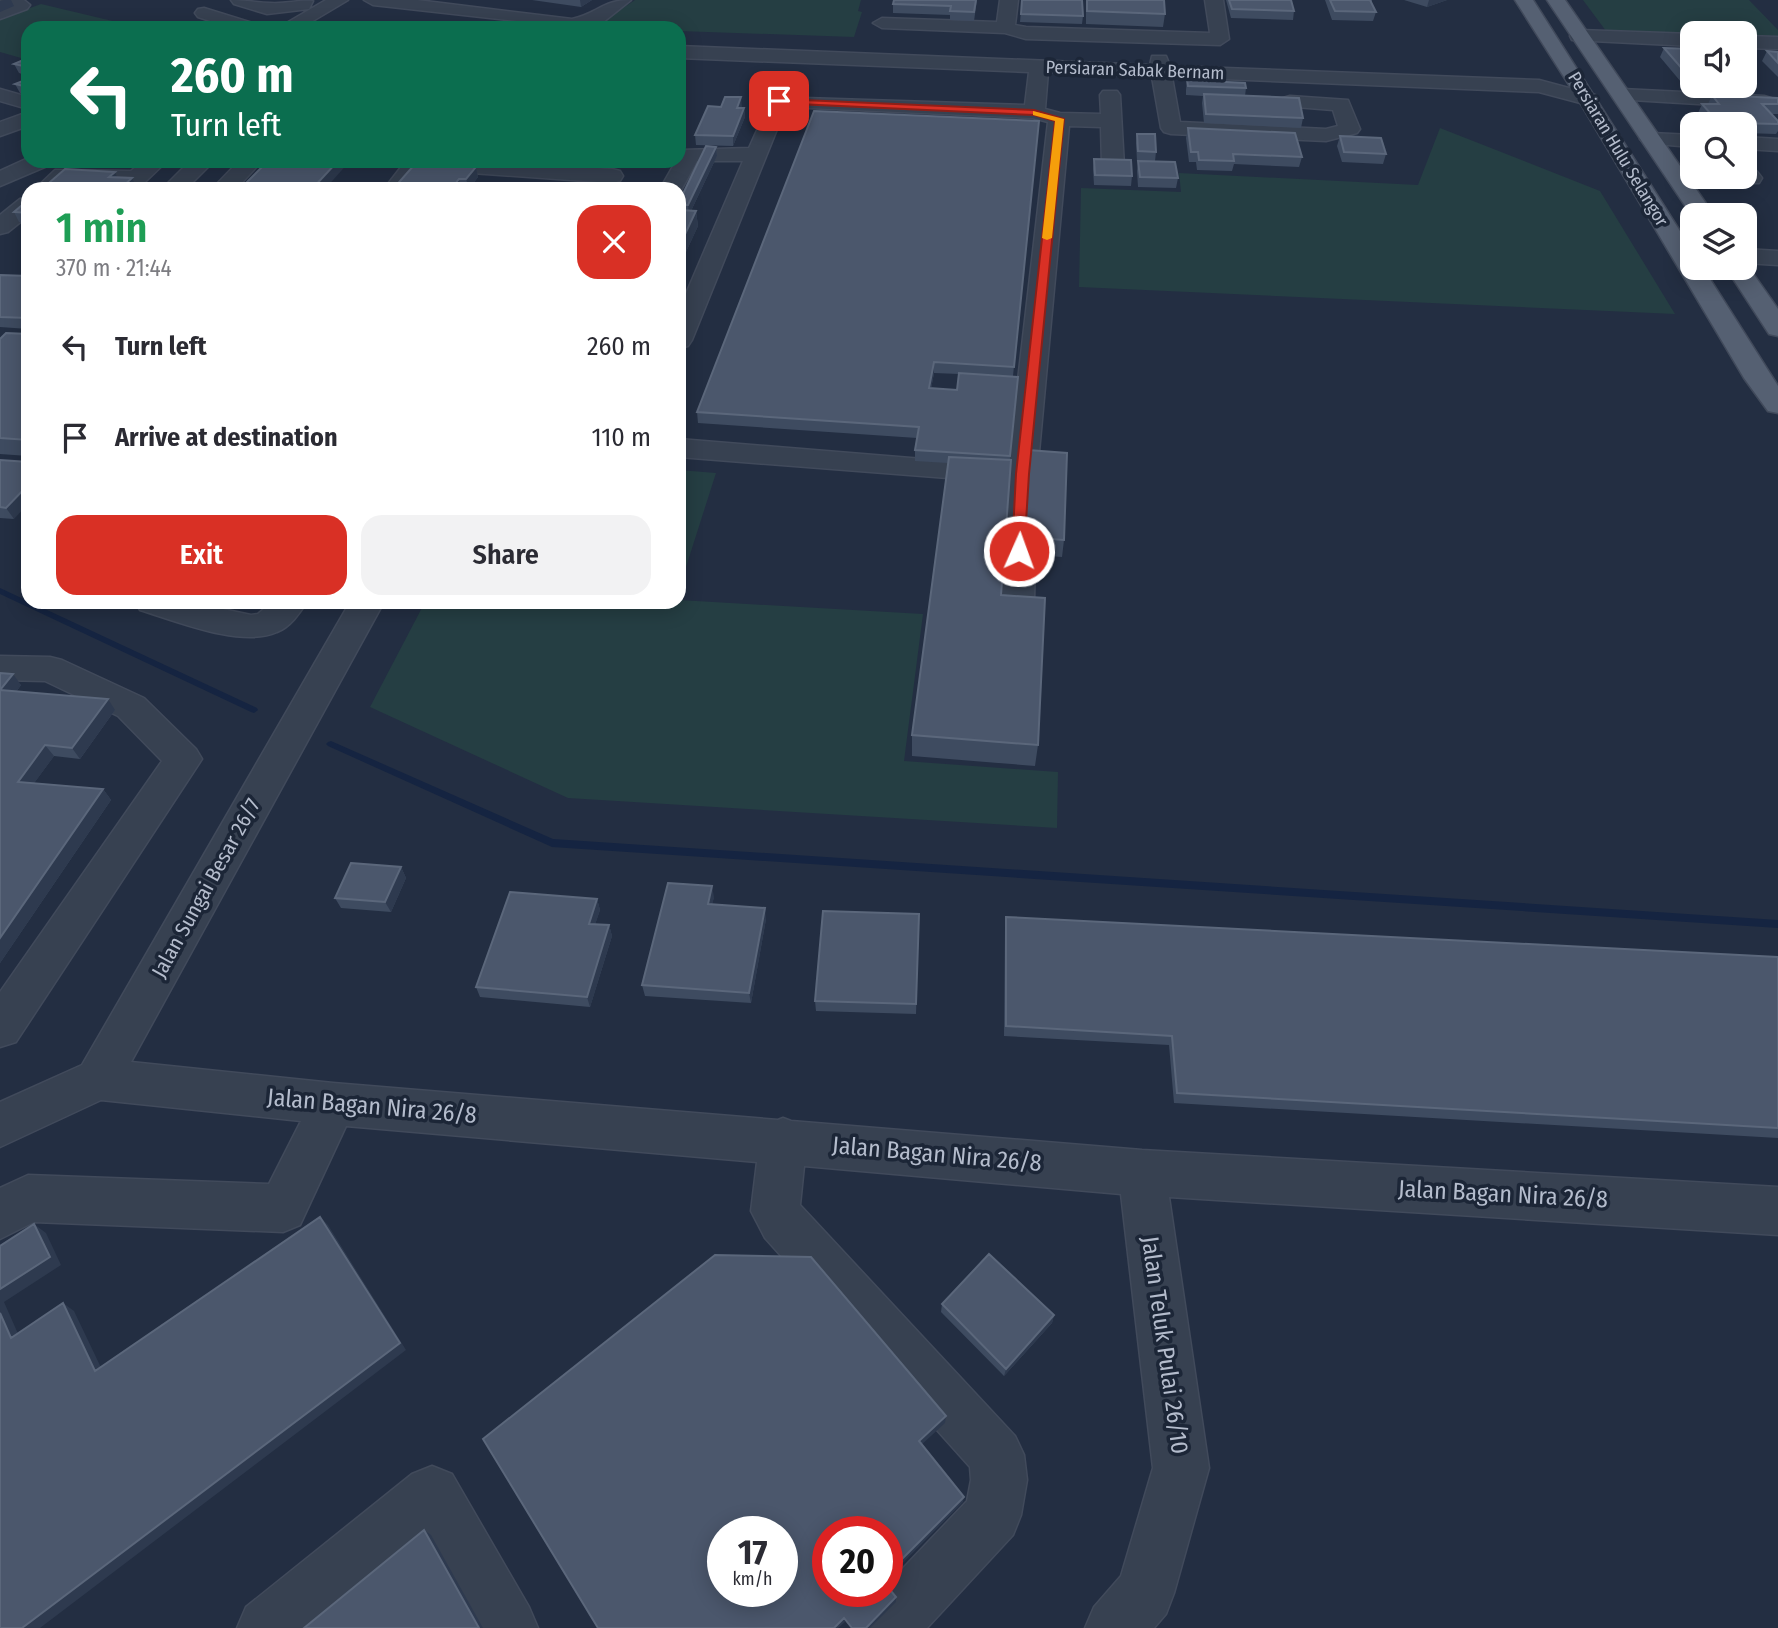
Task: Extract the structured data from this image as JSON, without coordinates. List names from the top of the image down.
{
  "streets": {
    "main road": ["Persiaran Hulu Selangor"],
    "street": [
      "Persiaran Sabak Bernam",
      "Jalan Sungai Besar 26/7",
      "Jalan Bagan Nira 26/8",
      "Jalan Teluk Pulai 26/10"
    ]
  },
  "crossings": [
    ["Persiaran Sabak Bernam", "Persiaran Hulu Selangor"],
    ["Jalan Sungai Besar 26/7", "Jalan Bagan Nira 26/8"],
    ["Jalan Bagan Nira 26/8", "Jalan Teluk Pulai 26/10"]
  ],
  "page": {
    "turn": ["260 m", "Turn left"],
    "heading": ["1 min", "370 m · 21:44"],
    "list": [
      {
        "name": "Turn left",
        "value": "260 m"
      },
      {
        "name": "Arrive at destination",
        "value": "110 m"
      }
    ],
    "buttons": ["Exit", "Share"],
    "speed": "17 km/h",
    "limit": "20"
  }
}
